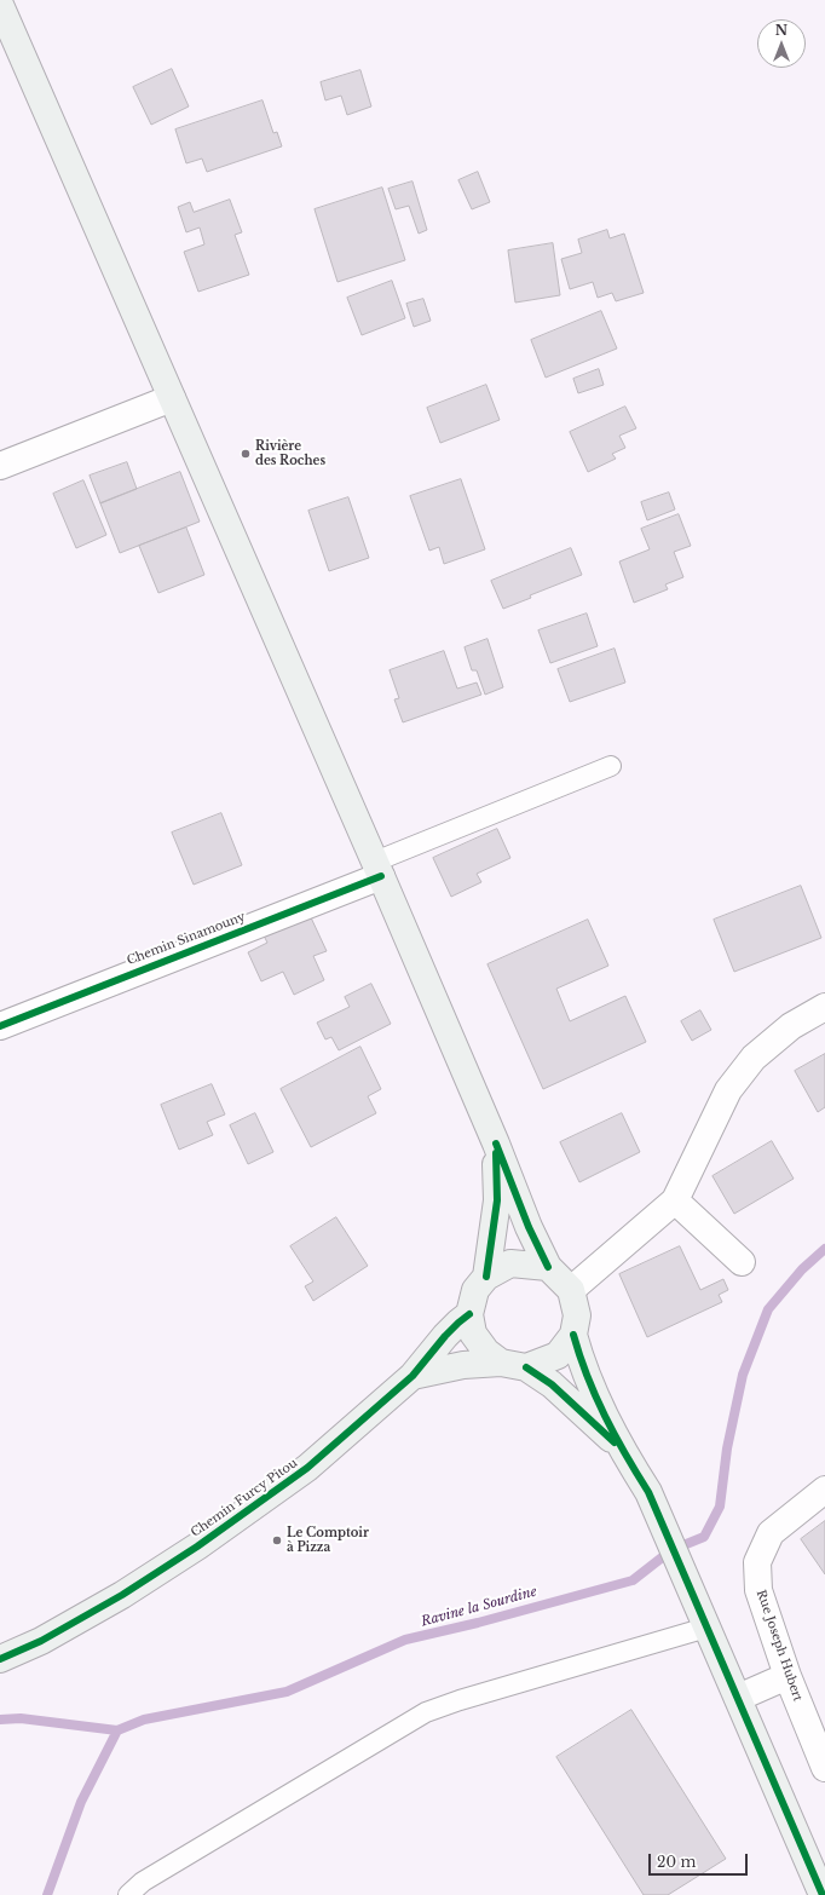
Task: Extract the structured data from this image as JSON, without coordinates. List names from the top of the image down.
{
  "streets": {
    "main road": ["Chemin Furcy Pitou"],
    "street": ["Chemin Sinamouny", "Rue Joseph Hubert"]
  },
  "water": ["Ravine la Sourdine"],
  "places": ["Rivière des Roches", "Le Comptoir à Pizza"],
  "scale_bar": "20 m",
  "north": "top"
}
